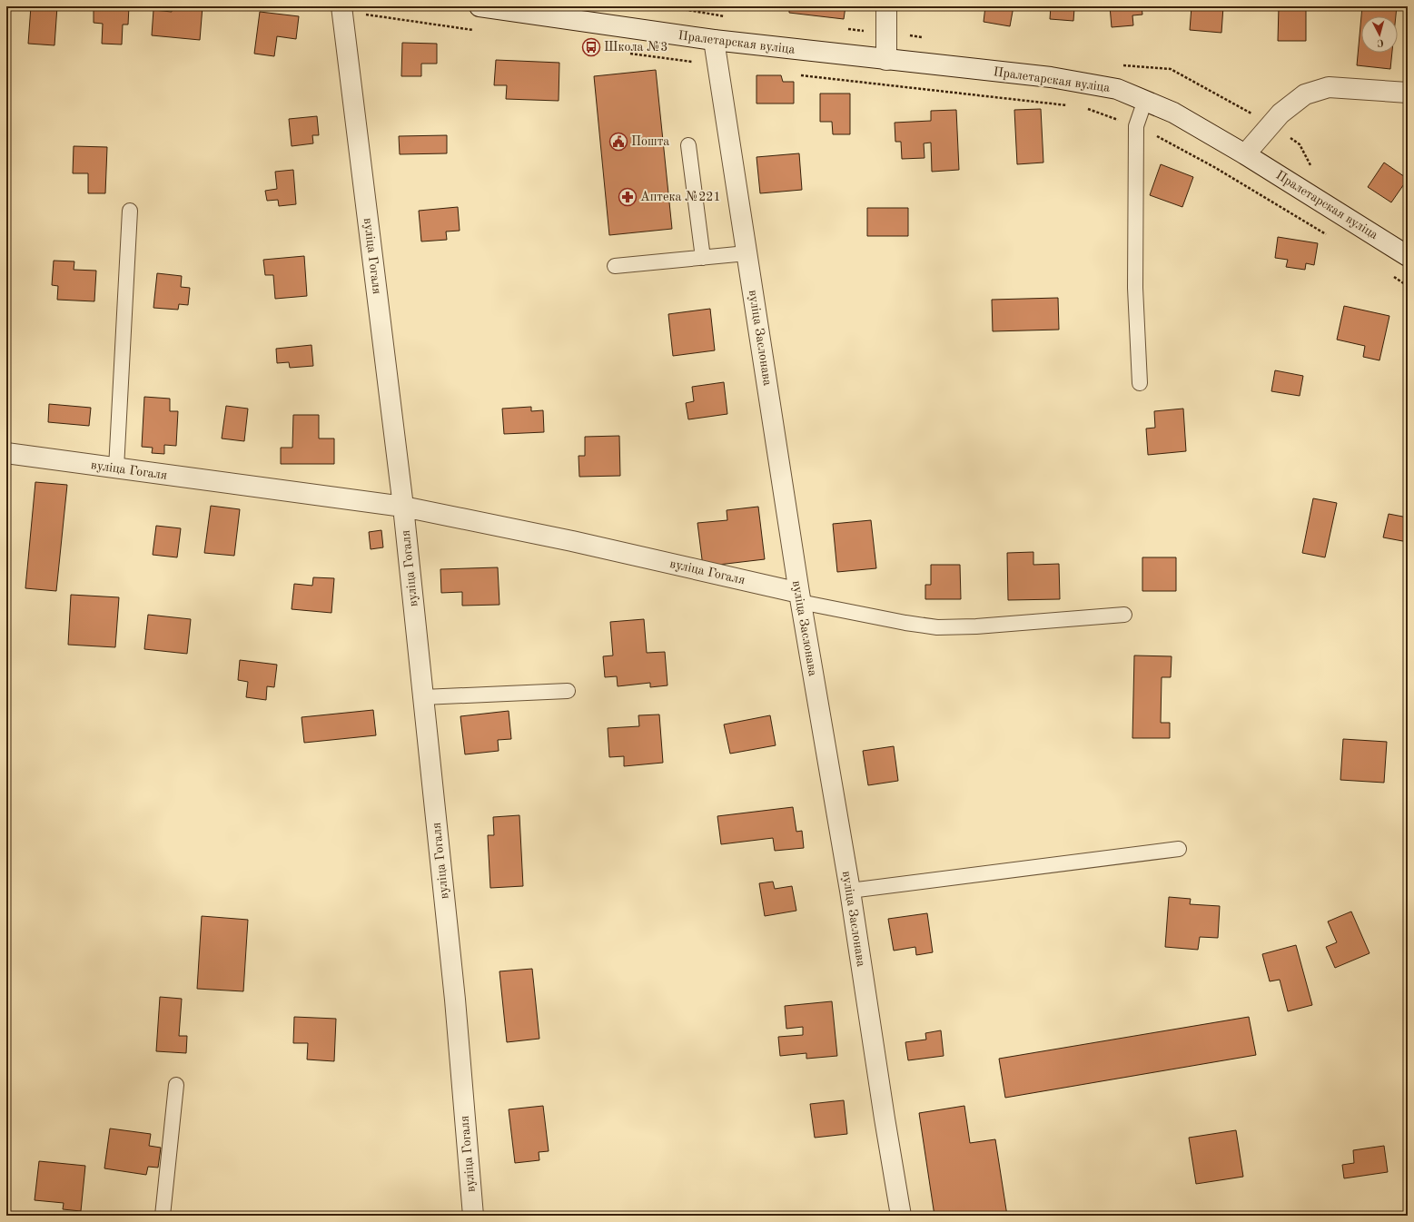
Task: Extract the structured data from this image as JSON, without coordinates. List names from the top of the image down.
{
  "streets": {
    "street": ["Пралетарская вуліца", "вуліца Гогаля", "вуліца Заслонава"]
  },
  "crossings": [
    ["Пралетарская вуліца", "вуліца Заслонава"],
    ["вуліца Гогаля", "вуліца Заслонава"]
  ],
  "places": {
    "bus stop": ["Школа №3"],
    "public building": ["Пошта"],
    "pharmacy": ["Аптека №221"]
  },
  "north": "bottom"
}
